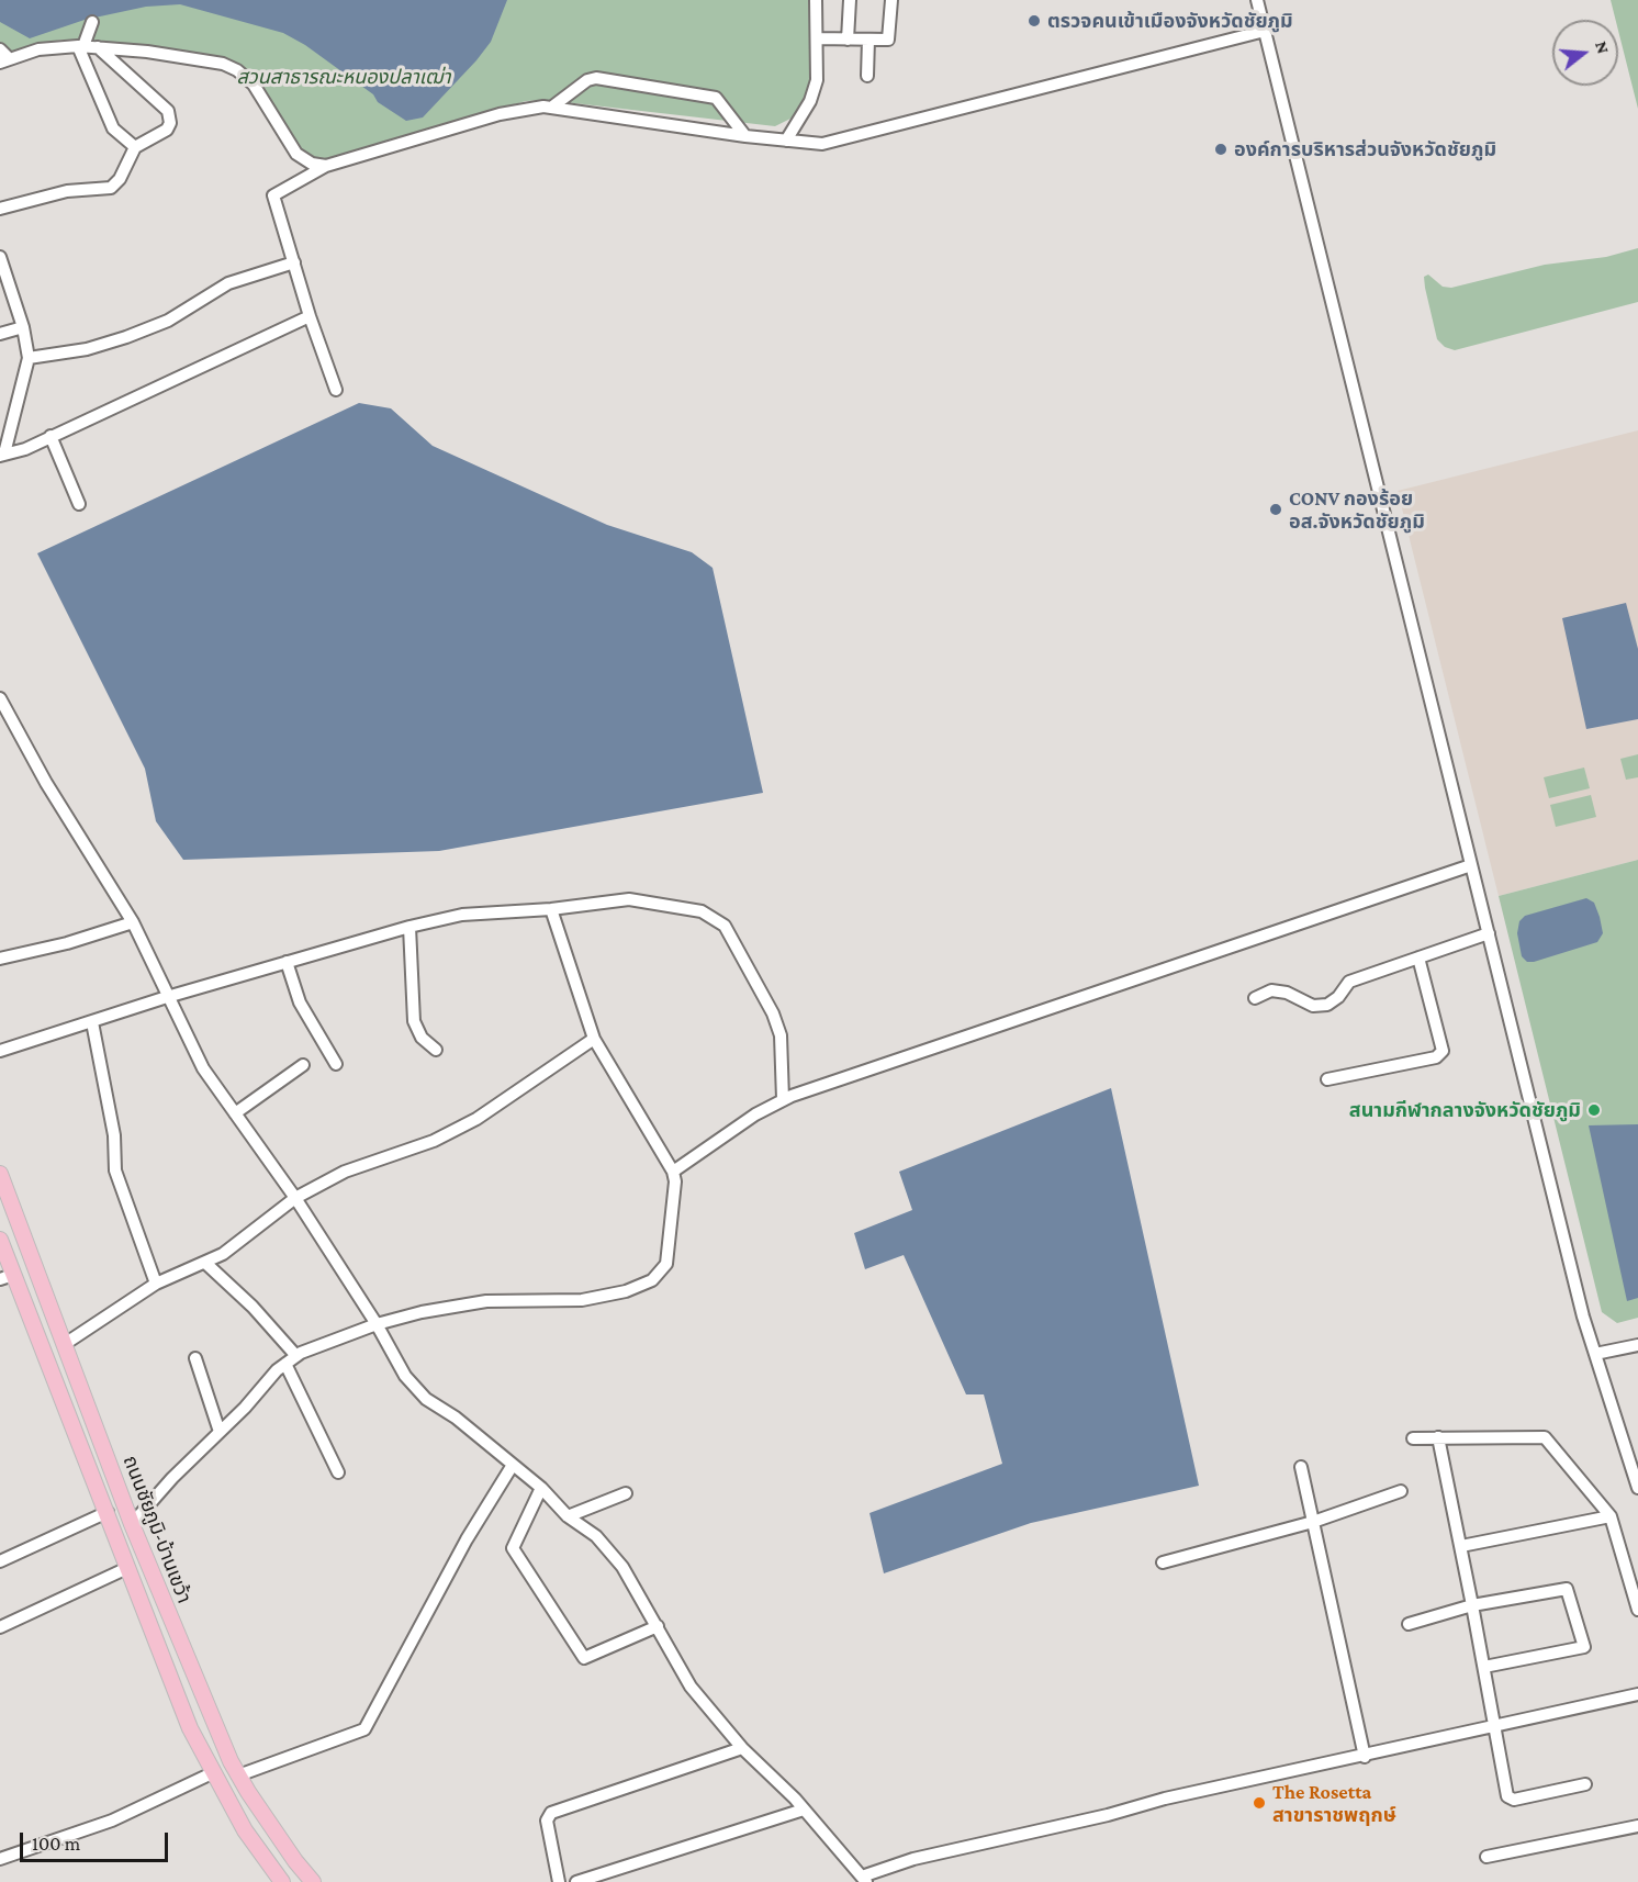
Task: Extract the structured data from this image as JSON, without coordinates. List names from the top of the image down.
{
  "streets": {
    "main road": ["ถนนชัยภูมิ-บ้านเขว้า"]
  },
  "parks": ["สวนสาธารณะหนองปลาเฒ่า"],
  "places": [
    "ตรวจคนเข้าเมืองจังหวัดชัยภูมิ",
    "องค์การบริหารส่วนจังหวัดชัยภูมิ",
    "CONV กองร้อย อส.จังหวัดชัยภูมิ",
    "สนามกีฬากลางจังหวัดชัยภูมิ",
    "The Rosetta สาขาราชพฤกษ์"
  ],
  "scale_bar": "100 m",
  "north": "right"
}
